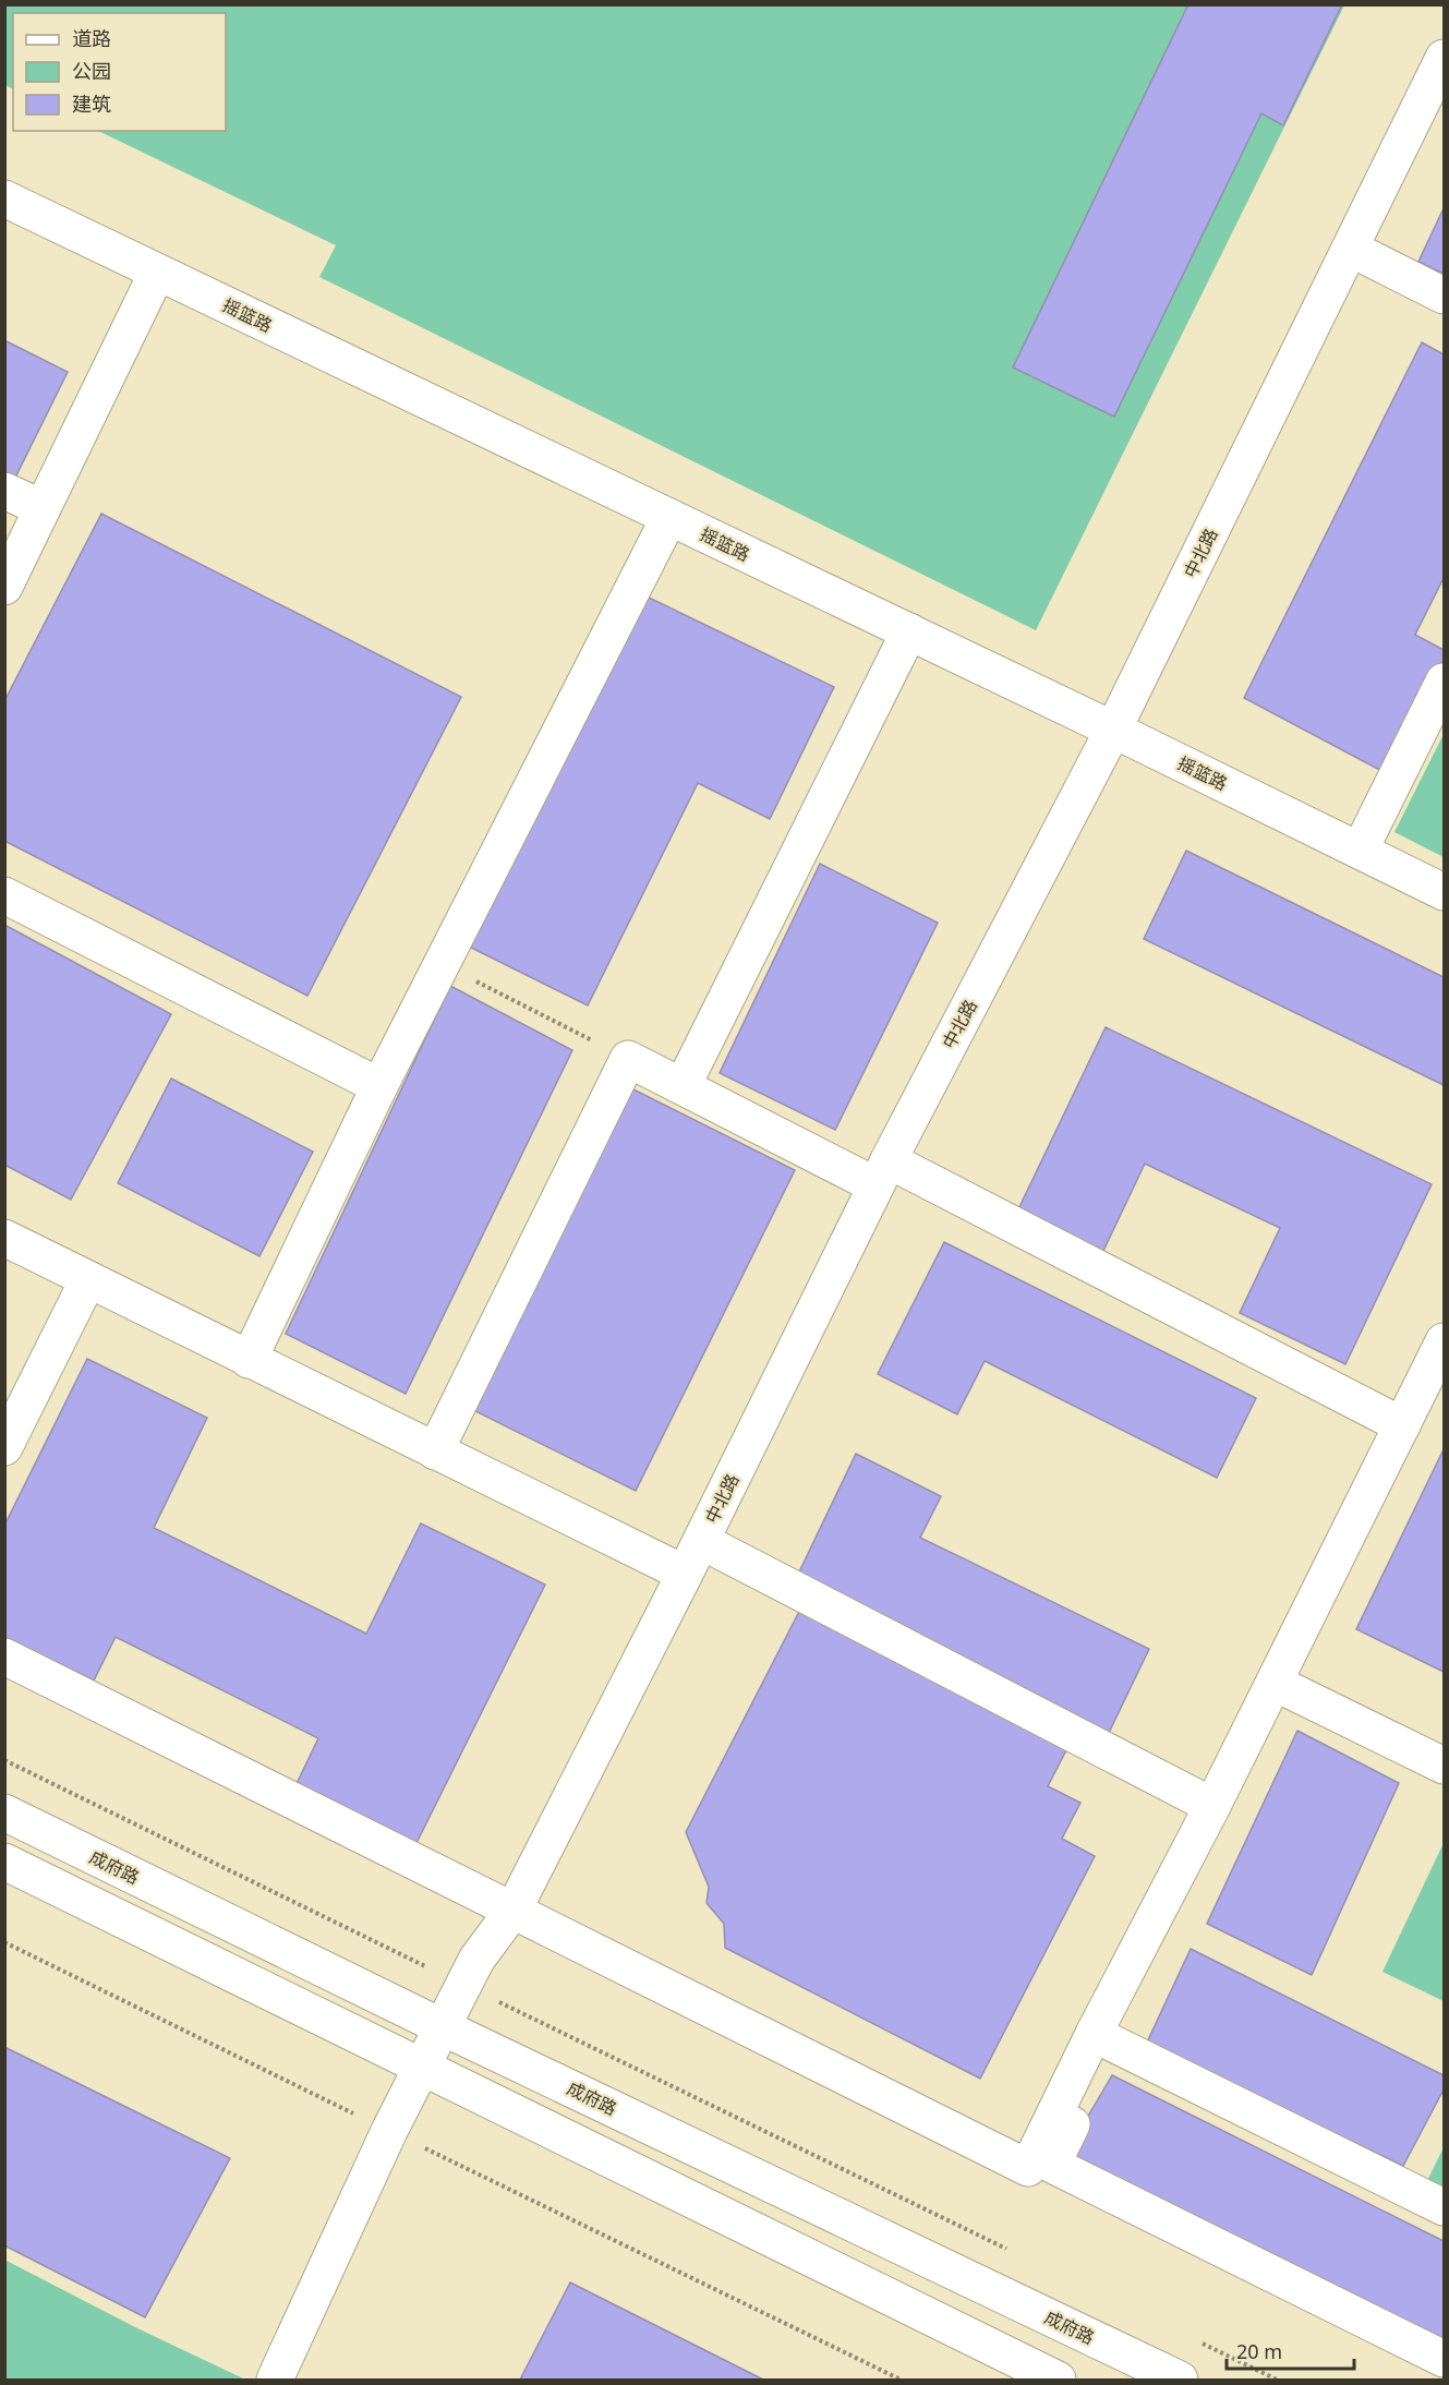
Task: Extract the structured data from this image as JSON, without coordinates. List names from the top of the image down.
{
  "streets": {
    "street": ["摇篮路", "中北路", "成府路"]
  },
  "crossings": [
    ["摇篮路", "中北路"],
    ["中北路", "成府路"]
  ],
  "legend": ["道路", "公园", "建筑"],
  "scale_bar": "20 m"
}
